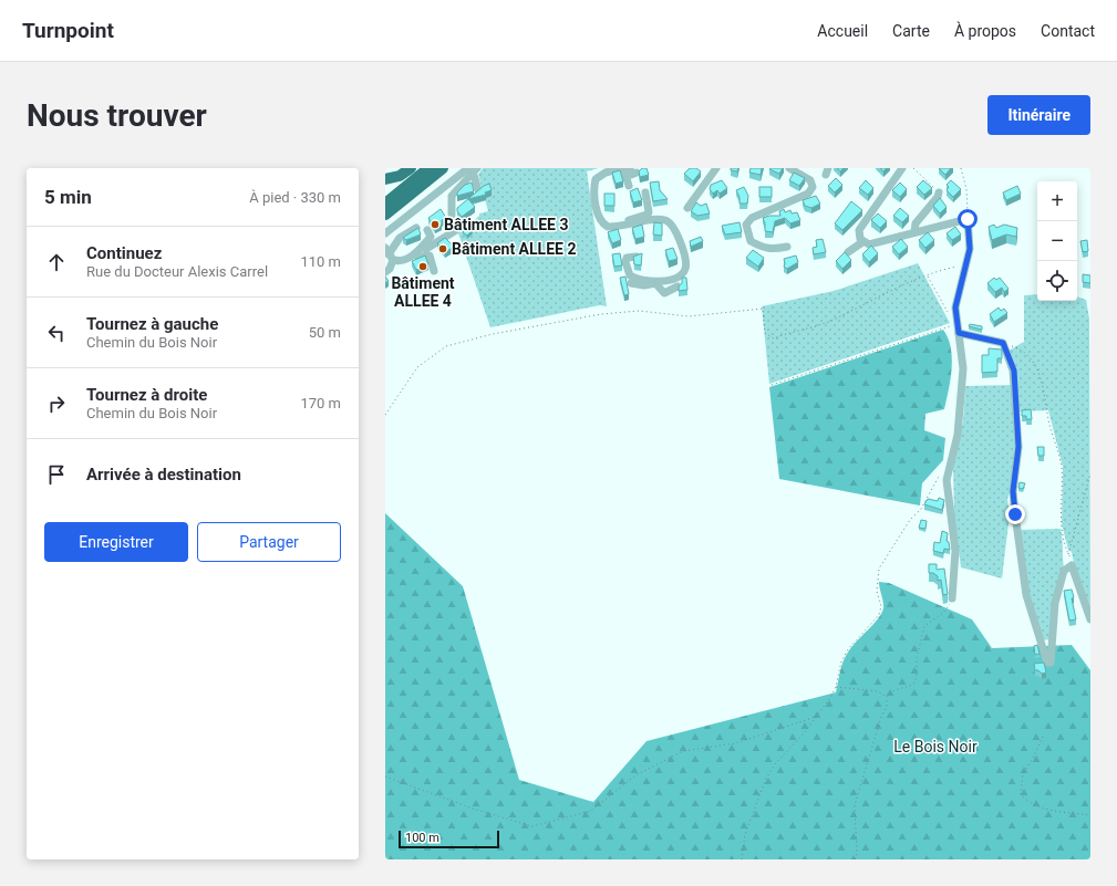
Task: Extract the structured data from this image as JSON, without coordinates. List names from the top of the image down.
{
  "parks": ["Le Bois Noir"],
  "places": ["Bâtiment ALLEE 3", "Bâtiment ALLEE 2", "Bâtiment ALLEE 4"],
  "scale_bar": "100 m",
  "page": {
    "header": "Turnpoint",
    "nav": [
      "Accueil",
      "Carte",
      "À propos",
      "Contact"
    ],
    "buttons": [
      "Itinéraire",
      ["Enregistrer", "Partager"]
    ],
    "title": "Nous trouver",
    "heading": ["5 min", "À pied · 330 m"],
    "map_buttons": ["+", "−"],
    "list": [
      ["Continuez", "Rue du Docteur Alexis Carrel", "110 m"],
      ["Tournez à gauche", "Chemin du Bois Noir", "50 m"],
      ["Tournez à droite", "Chemin du Bois Noir", "170 m"],
      "Arrivée à destination"
    ],
    "scale": "100 m"
  }
}
